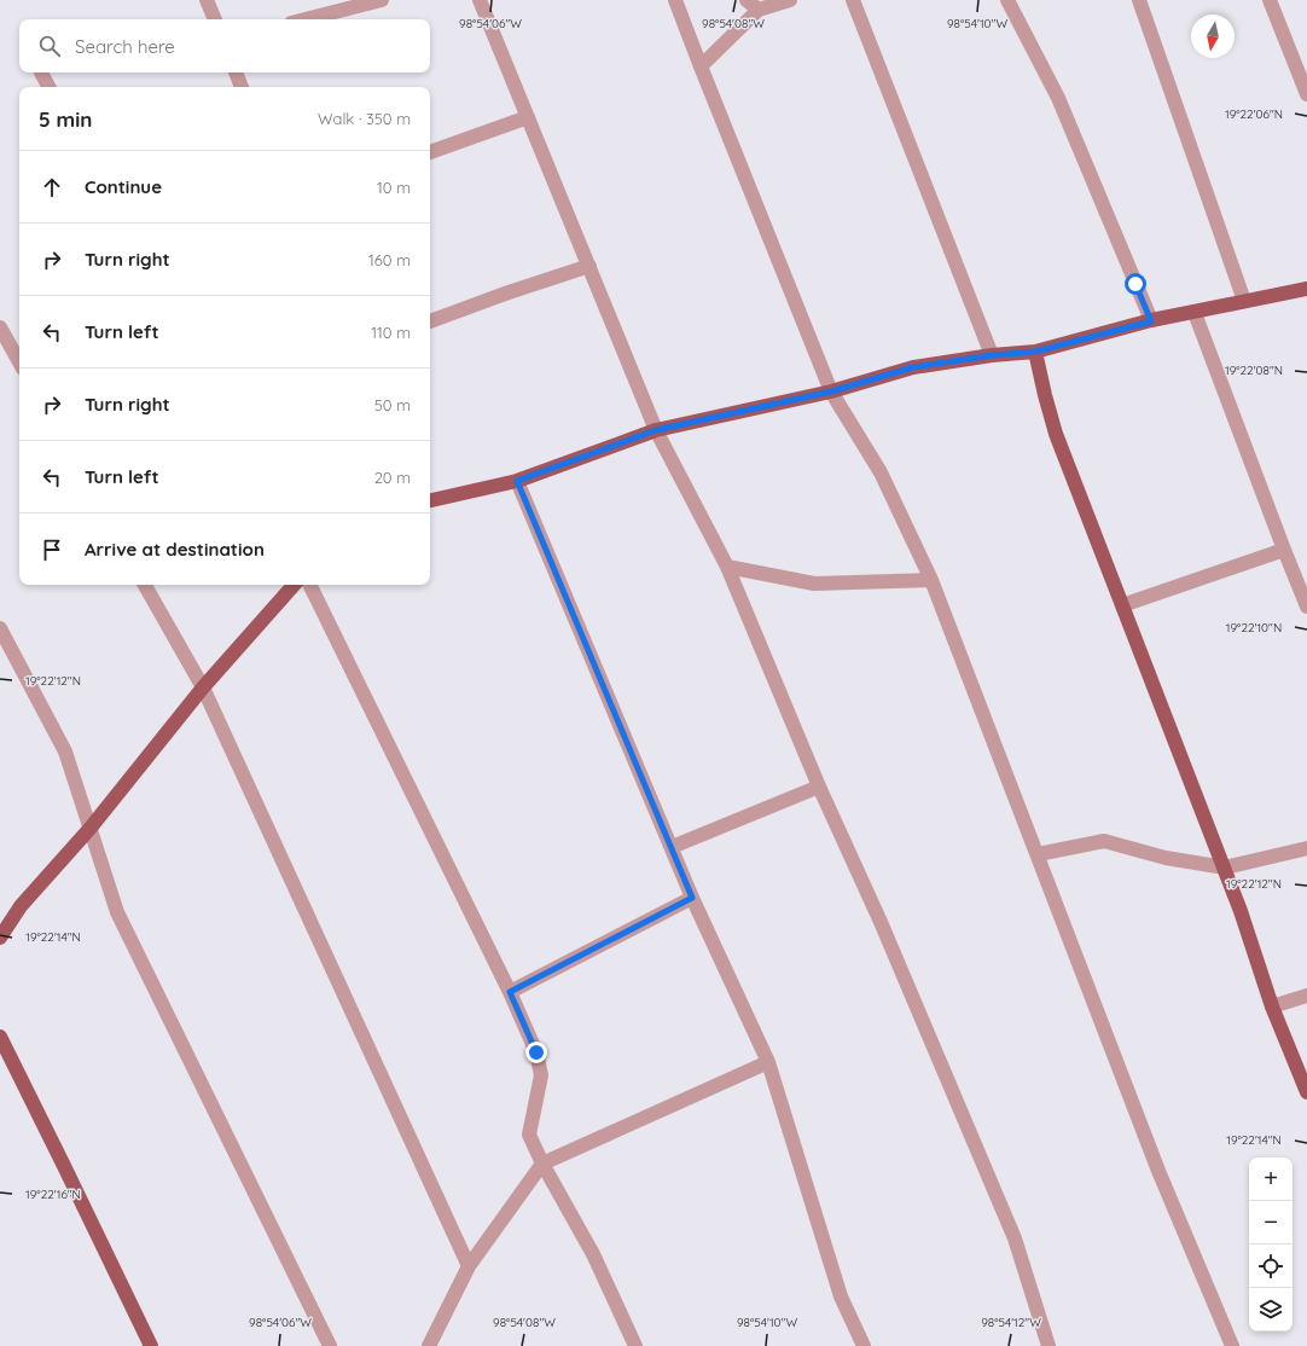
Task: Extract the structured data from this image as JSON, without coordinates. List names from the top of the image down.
{
  "north": "bottom",
  "page": {
    "search": "Search here",
    "heading": ["5 min", "Walk · 350 m"],
    "list": [
      ["Continue", "10 m"],
      ["Turn right", "160 m"],
      ["Turn left", "110 m"],
      ["Turn right", "50 m"],
      ["Turn left", "20 m"],
      "Arrive at destination"
    ],
    "map_buttons": ["+", "−"]
  },
  "coordinates": [
    "98°54'06\"W",
    "98°54'08\"W",
    "98°54'10\"W",
    "19°22'06\"N",
    "19°22'08\"N",
    "19°22'10\"N",
    "19°22'12\"N",
    "19°22'14\"N",
    "19°22'16\"N",
    "98°54'12\"W"
  ]
}
